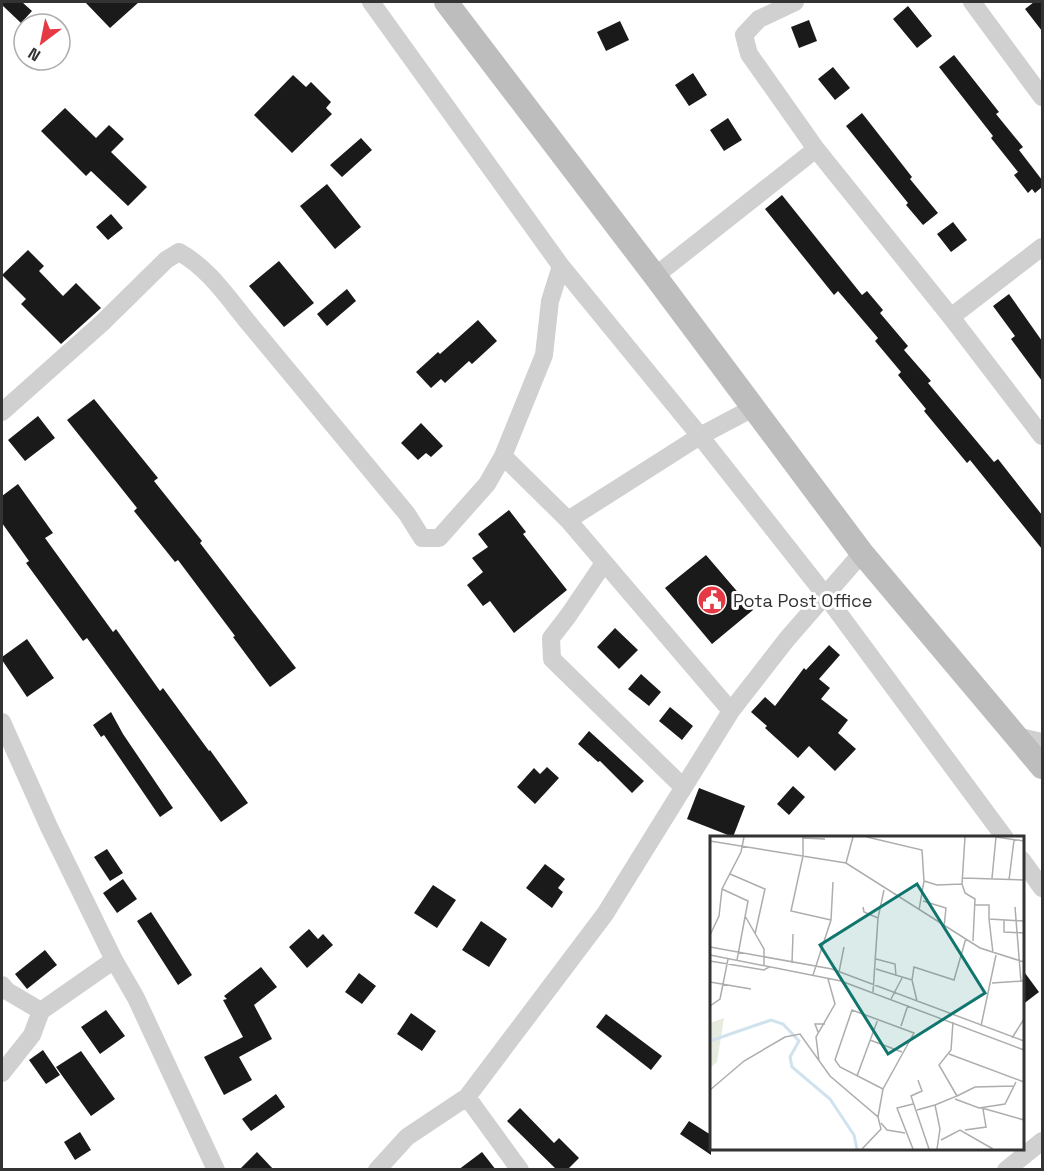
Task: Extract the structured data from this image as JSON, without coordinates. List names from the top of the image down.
{
  "places": {
    "public building": ["Pota Post Office"]
  },
  "north": "bottom left"
}
